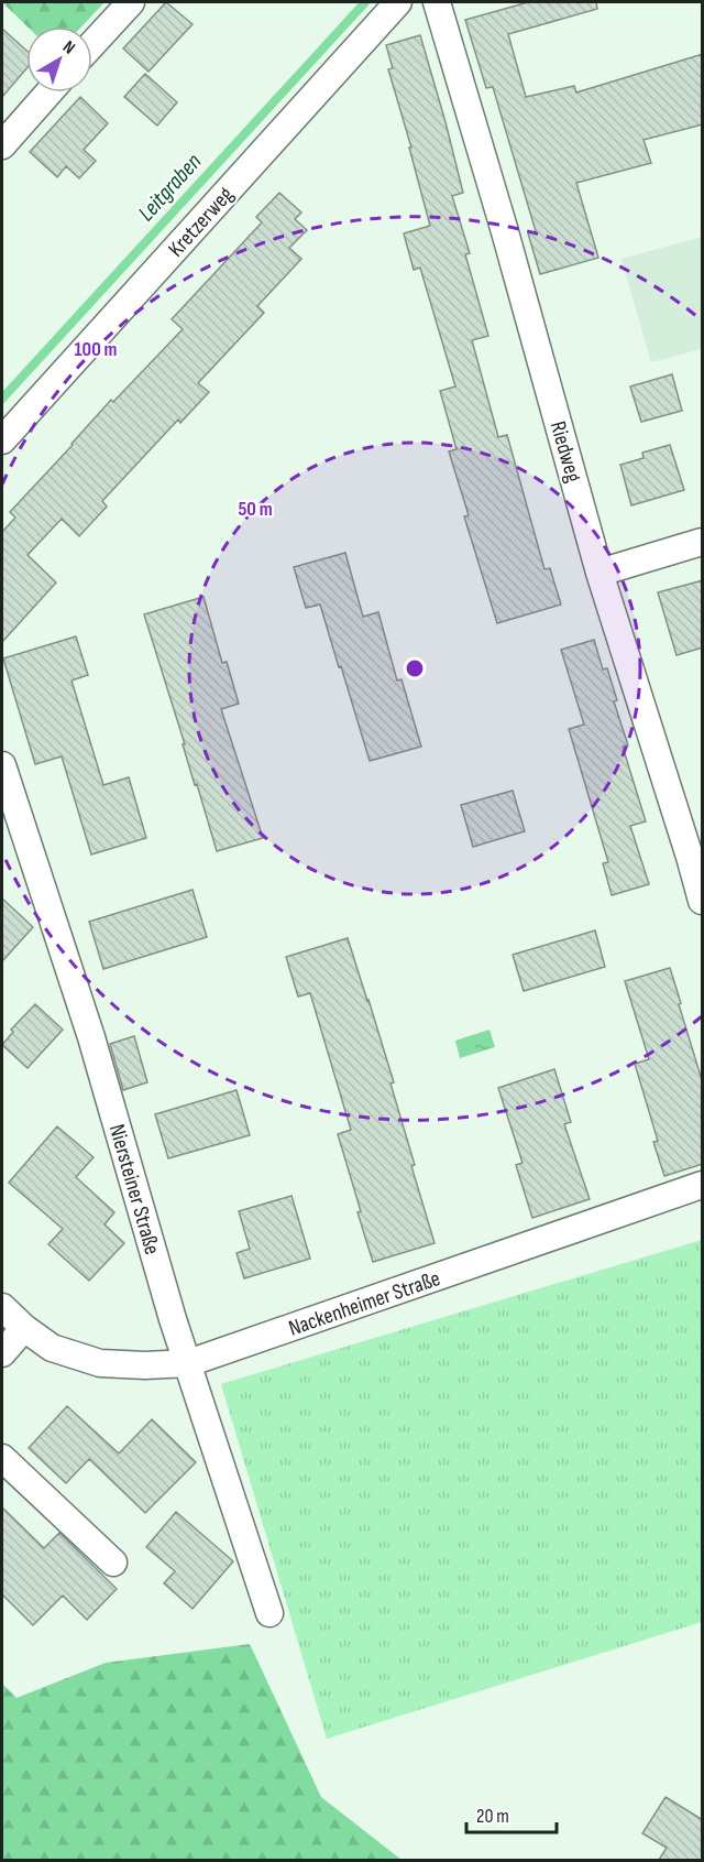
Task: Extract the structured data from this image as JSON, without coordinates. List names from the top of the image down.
{
  "streets": {
    "street": [
      "Kretzerweg",
      "Riedweg",
      "Niersteiner Straße",
      "Nackenheimer Straße"
    ]
  },
  "crossings": [
    ["Niersteiner Straße", "Nackenheimer Straße"]
  ],
  "water": ["Leitgraben"],
  "scale_bar": "20 m",
  "north": "top right",
  "rings": ["100 m", "50 m"]
}
